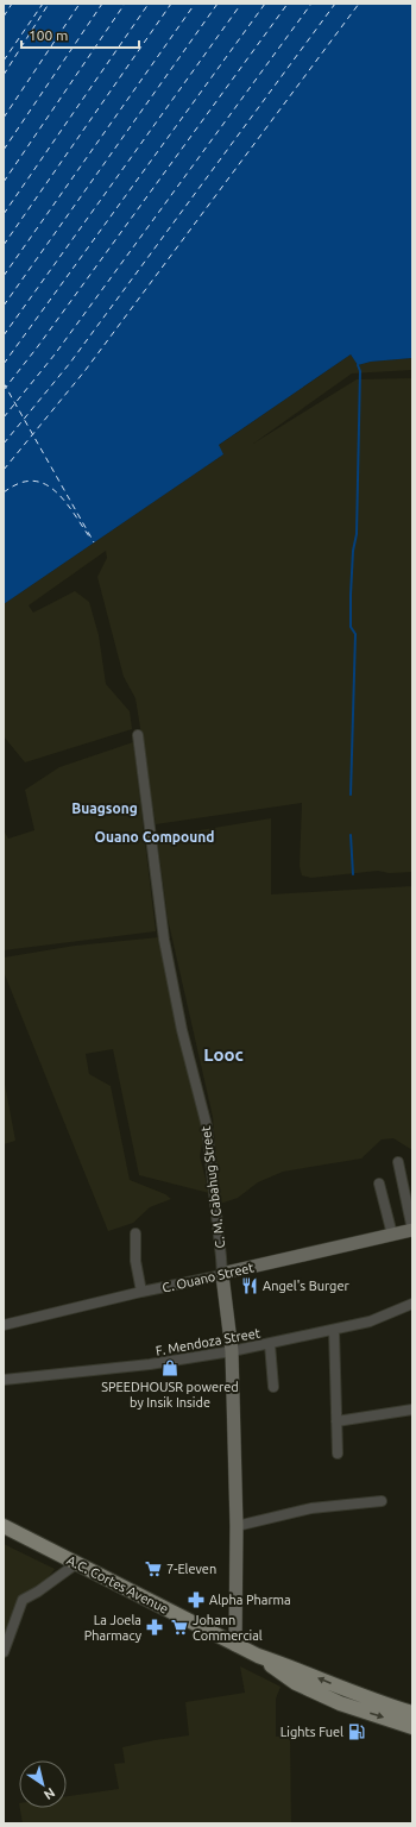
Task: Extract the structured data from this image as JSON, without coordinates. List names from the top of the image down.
{
  "streets": {
    "main road": ["A.C. Cortes Avenue"],
    "street": ["C. M. Cabahug Street", "C. Ouano Street", "F. Mendoza Street"]
  },
  "crossings": [
    ["C. M. Cabahug Street", "C. Ouano Street"],
    ["C. M. Cabahug Street", "F. Mendoza Street"],
    ["C. M. Cabahug Street", "A.C. Cortes Avenue"]
  ],
  "districts": ["Buagsong", "Ouano Compound", "Looc"],
  "places": {
    "restaurant": ["Angel's Burger"],
    "shop": ["SPEEDHOUSR powered by Insik Inside"],
    "supermarket": ["7-Eleven", "Johann Commercial"],
    "pharmacy": ["Alpha Pharma", "La Joela Pharmacy"],
    "fuel station": ["Lights Fuel"]
  },
  "scale_bar": "100 m",
  "north": "bottom right"
}
